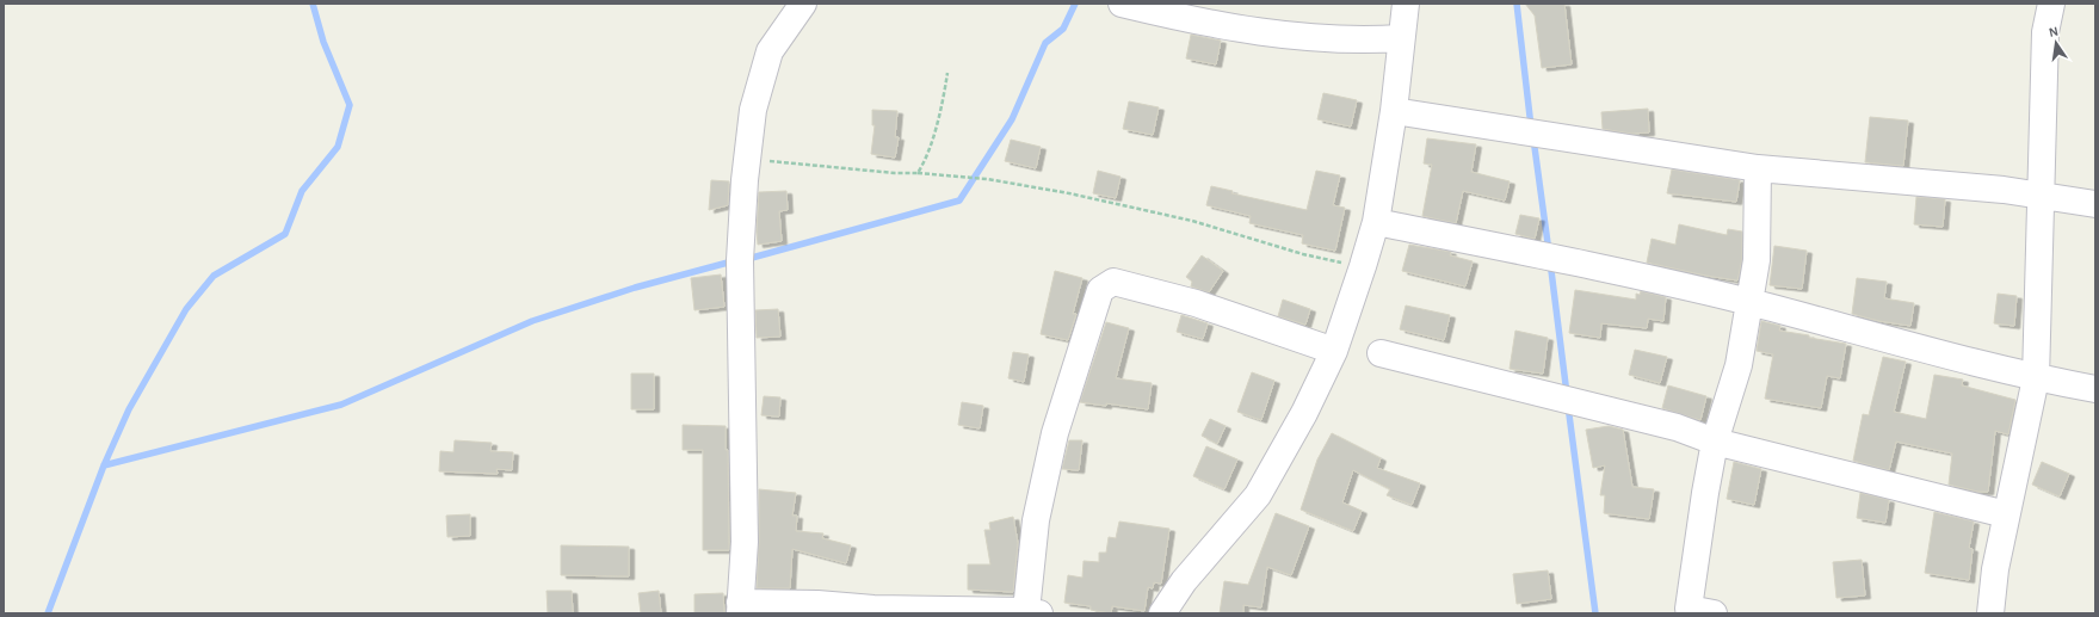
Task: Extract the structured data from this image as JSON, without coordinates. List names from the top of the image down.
{
  "north": "top"
}
